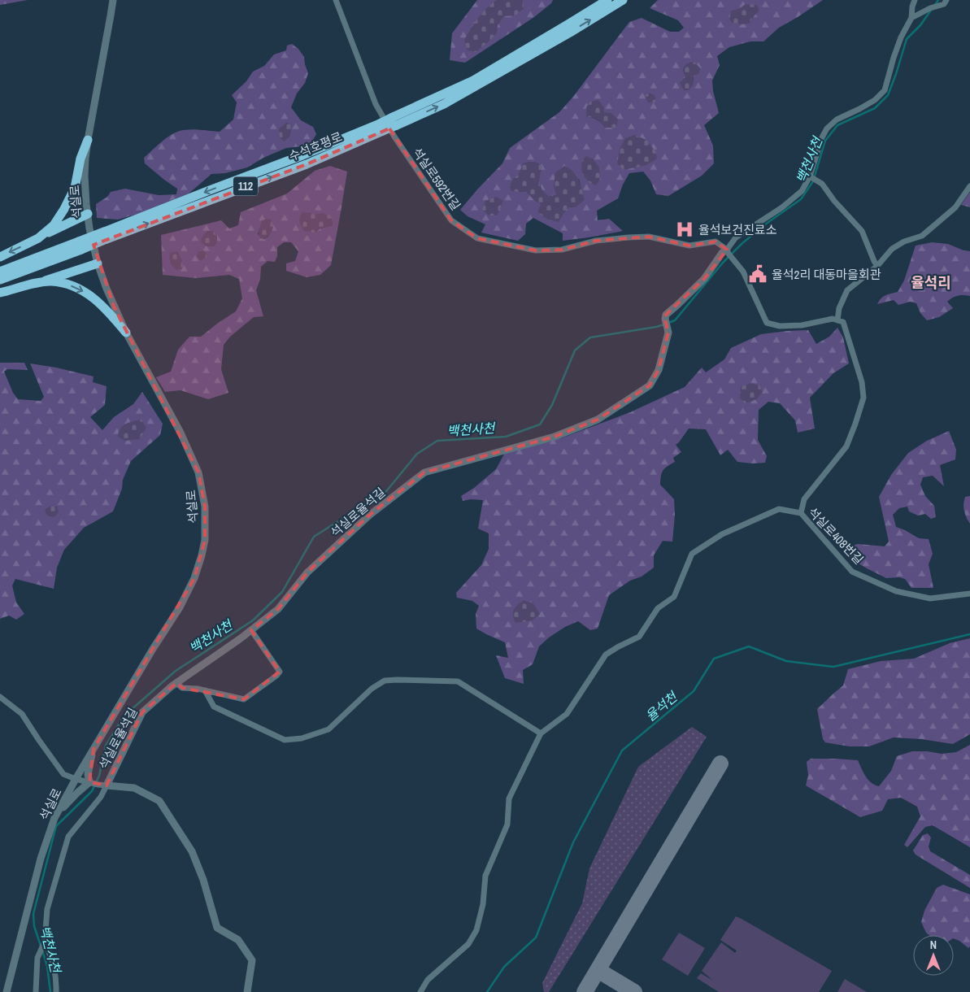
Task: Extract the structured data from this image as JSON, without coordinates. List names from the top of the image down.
{
  "streets": {
    "highway": ["수석호평로", "112"],
    "street": [
      "석실로592번길",
      "석실로",
      "석실로율석길",
      "석실로408번길"
    ]
  },
  "crossings": [
    ["석실로592번길", "석실로율석길"]
  ],
  "districts": ["율석리"],
  "water": ["백천사천", "율석천"],
  "places": {
    "hospital": ["율석보건진료소"],
    "public building": ["율석2리 대동마을회관"]
  },
  "north": "top"
}
